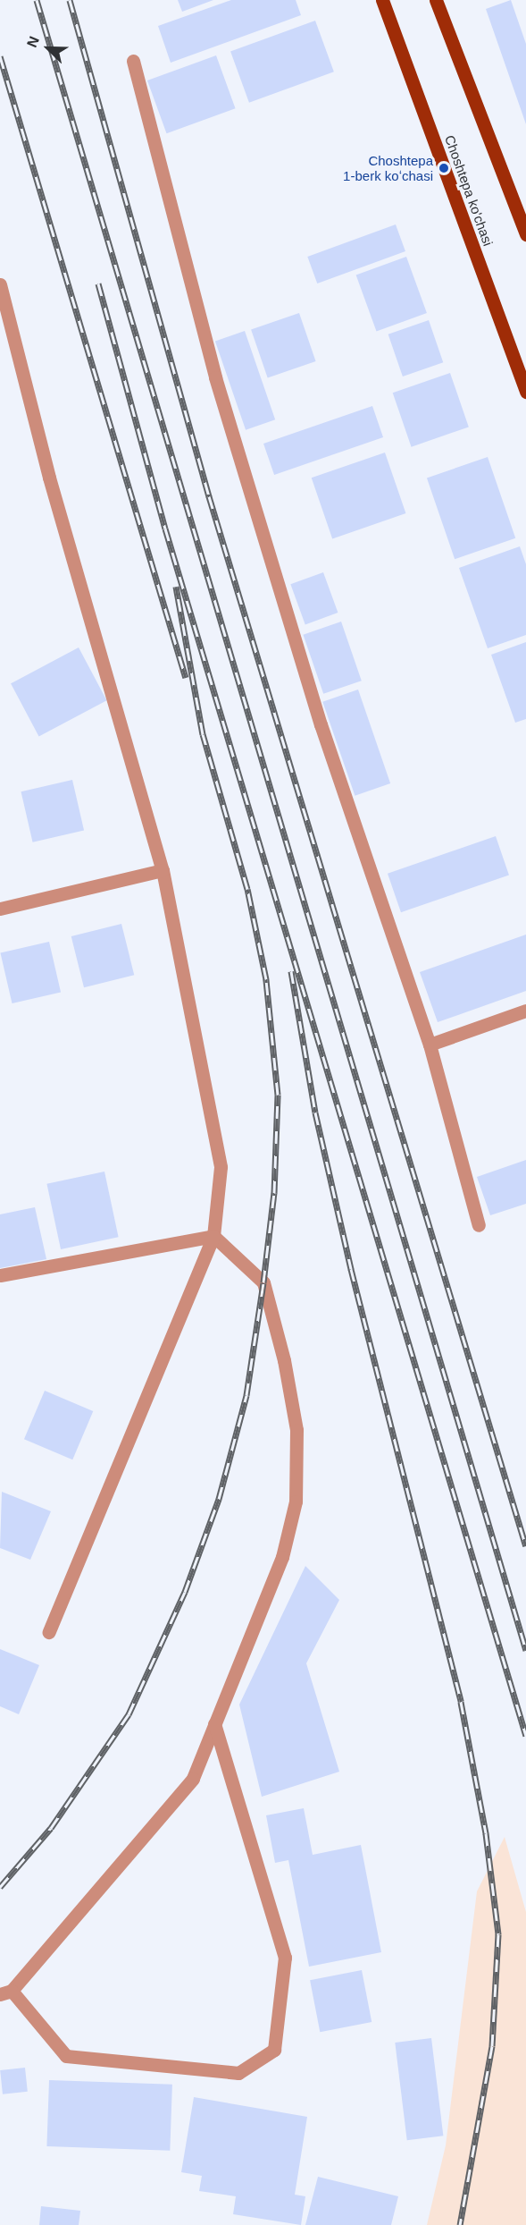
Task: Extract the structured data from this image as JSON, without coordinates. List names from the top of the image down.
{
  "streets": {
    "main road": ["Choshtepa ko'chasi"]
  },
  "places": ["Choshtepa 1-berk koʻchasi"],
  "north": "top left"
}
